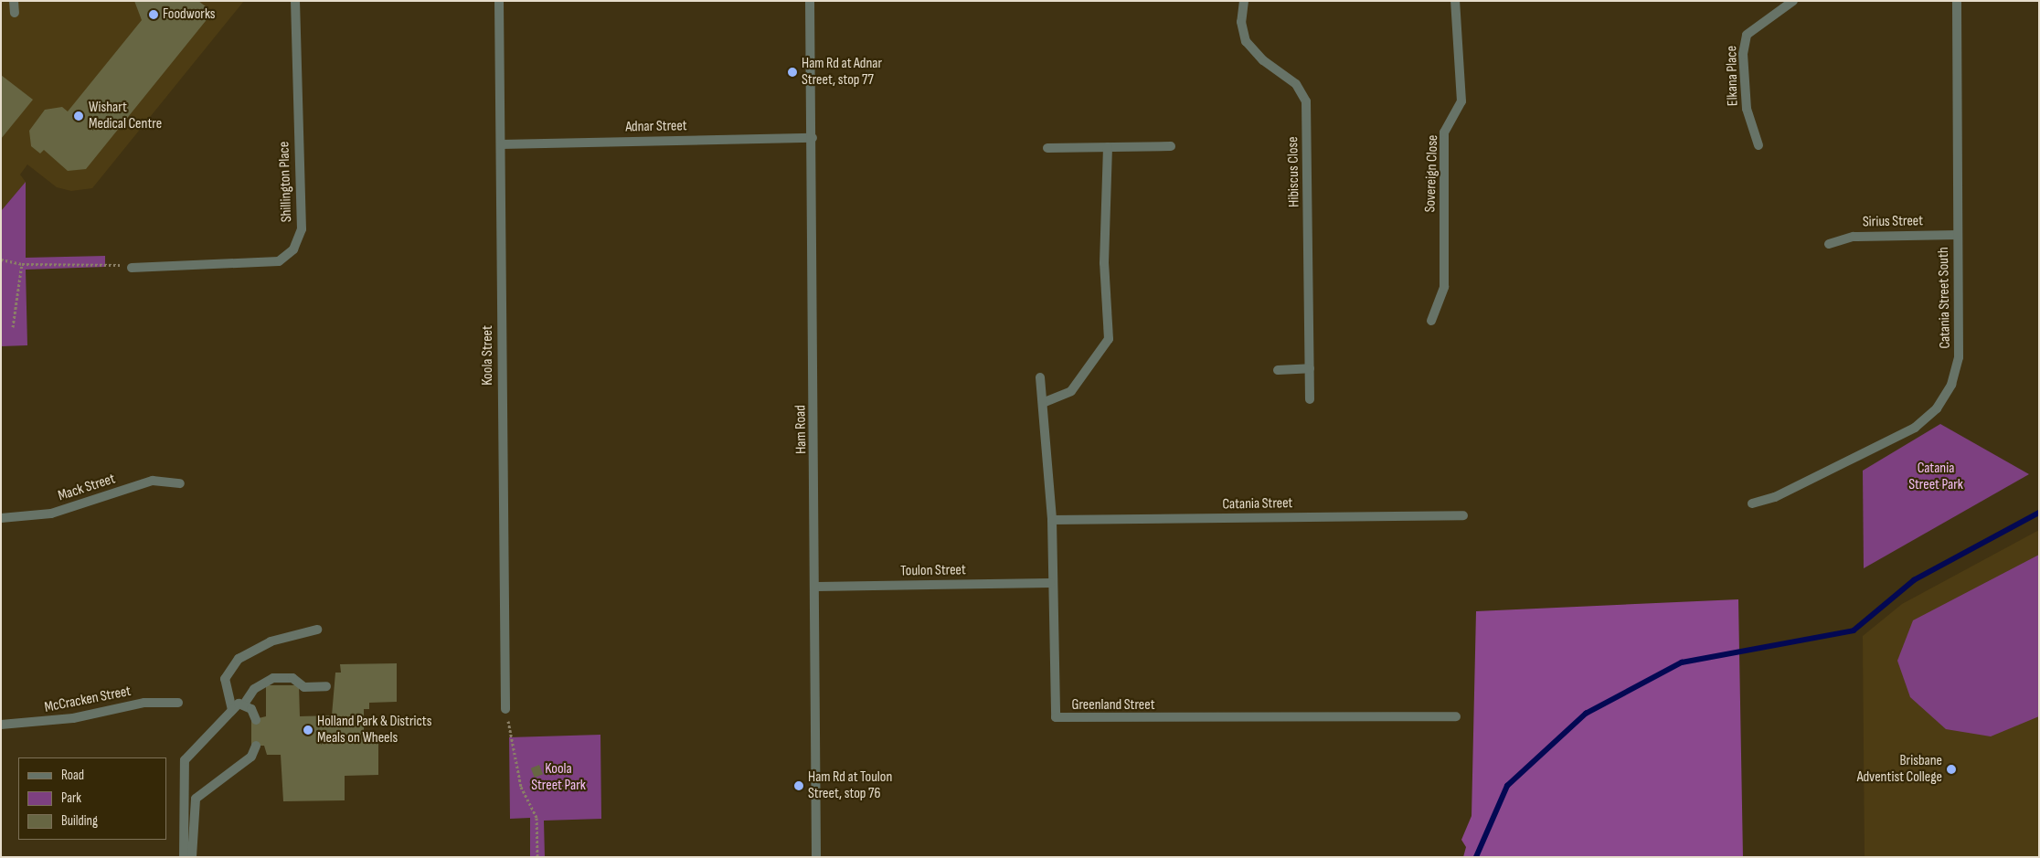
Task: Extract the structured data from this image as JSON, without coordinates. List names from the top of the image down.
{
  "streets": {
    "street": [
      "Elkana Place",
      "Adnar Street",
      "Hibiscus Close",
      "Sovereign Close",
      "Shillington Place",
      "Sirius Street",
      "Catania Street South",
      "Koola Street",
      "Ham Road",
      "Mack Street",
      "Catania Street",
      "Toulon Street",
      "McCracken Street",
      "Greenland Street"
    ]
  },
  "crossings": [
    ["Adnar Street", "Koola Street"],
    ["Adnar Street", "Ham Road"],
    ["Sirius Street", "Catania Street South"],
    ["Ham Road", "Toulon Street"],
    ["Catania Street", "Greenland Street"],
    ["Toulon Street", "Greenland Street"]
  ],
  "parks": ["Catania Street Park", "Koola Street Park"],
  "places": [
    "Foodworks",
    "Ham Rd at Adnar Street, stop 77",
    "Wishart Medical Centre",
    "Holland Park & Districts Meals on Wheels",
    "Brisbane Adventist College",
    "Ham Rd at Toulon Street, stop 76"
  ],
  "legend": ["Road", "Park", "Building"]
}
